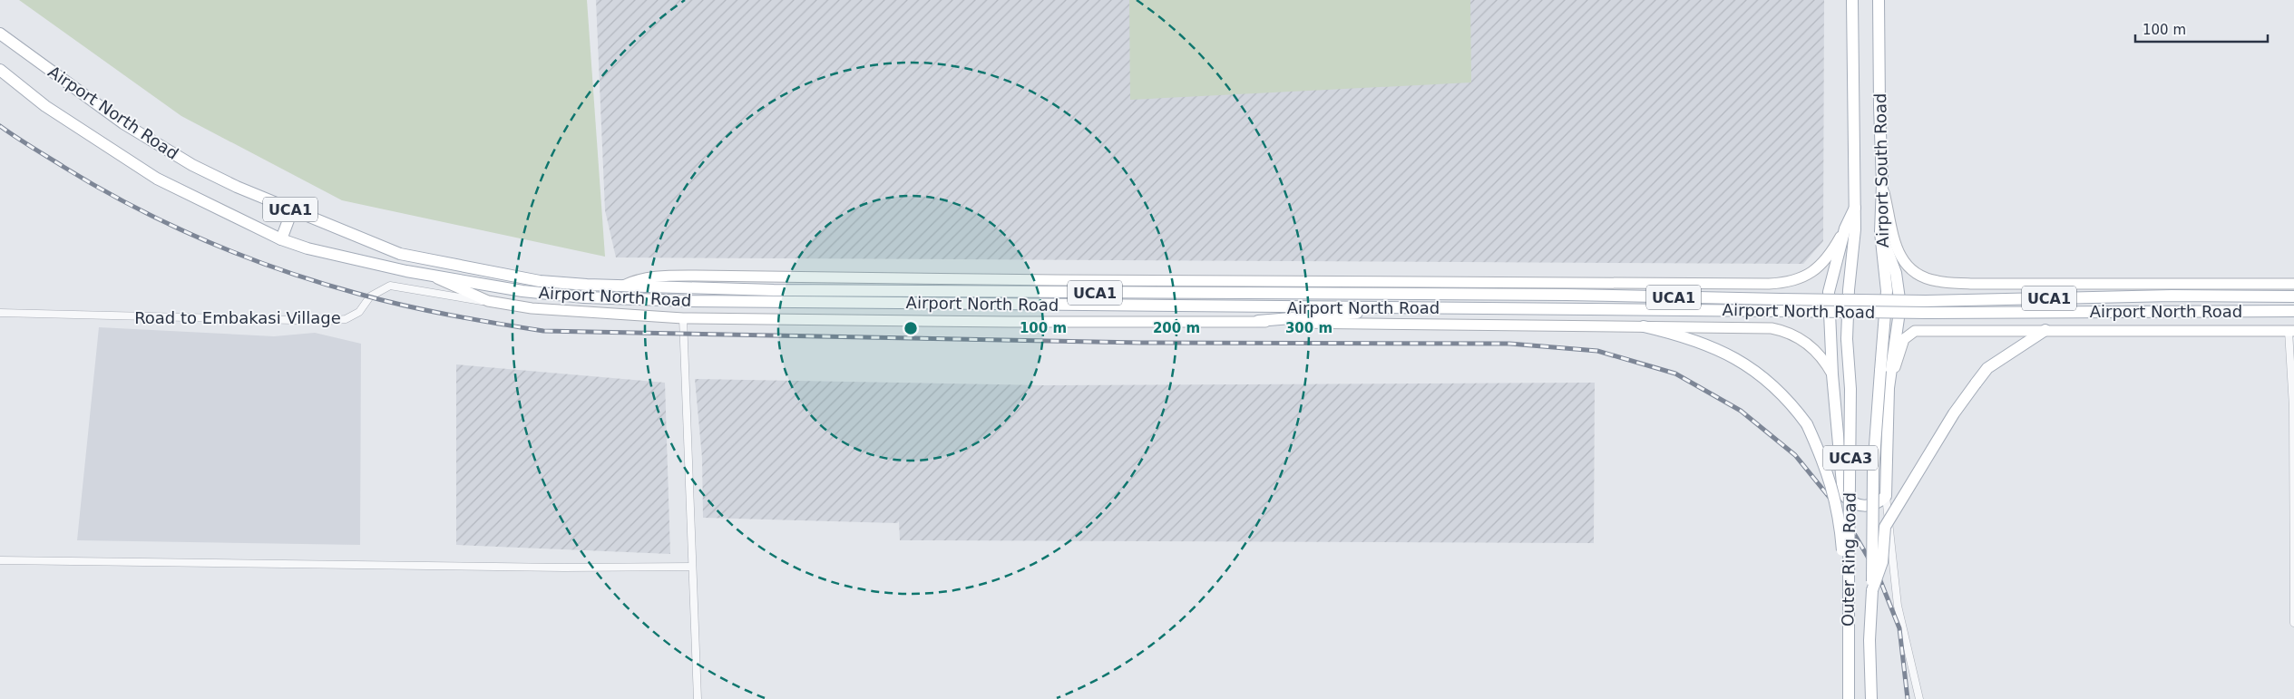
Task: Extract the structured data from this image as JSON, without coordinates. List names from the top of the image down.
{
  "streets": {
    "main road": [
      "Airport North Road",
      "Airport South Road",
      "UCA1",
      "UCA3",
      "Outer Ring Road"
    ],
    "street": ["Road to Embakasi Village"]
  },
  "crossings": [
    ["Airport North Road", "Airport South Road"],
    ["Airport North Road", "UCA1"],
    ["Airport North Road", "Road to Embakasi Village"],
    ["Airport South Road", "Outer Ring Road"]
  ],
  "scale_bar": "100 m",
  "rings": ["100 m", "200 m", "300 m"]
}
